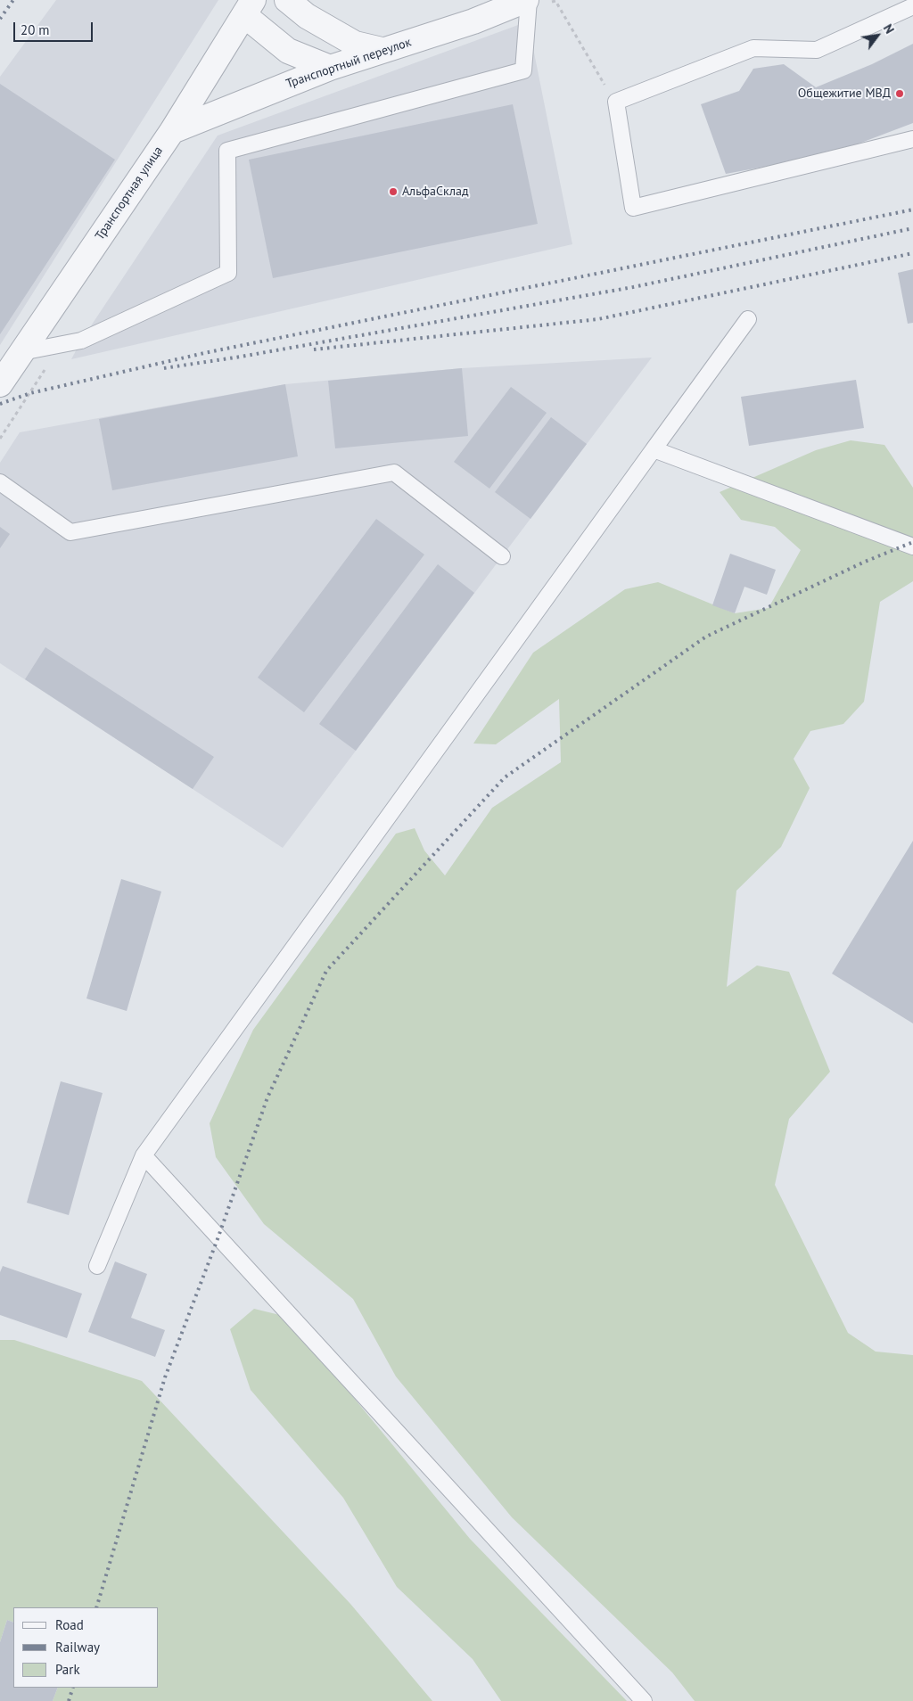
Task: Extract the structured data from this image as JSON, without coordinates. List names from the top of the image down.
{
  "streets": {
    "street": ["Транспортный переулок", "Транспортная улица"]
  },
  "crossings": [
    ["Транспортный переулок", "Транспортная улица"]
  ],
  "places": ["Общежитие МВД", "АльфаСклад"],
  "legend": ["Road", "Railway", "Park"],
  "scale_bar": "20 m",
  "north": "top right"
}
